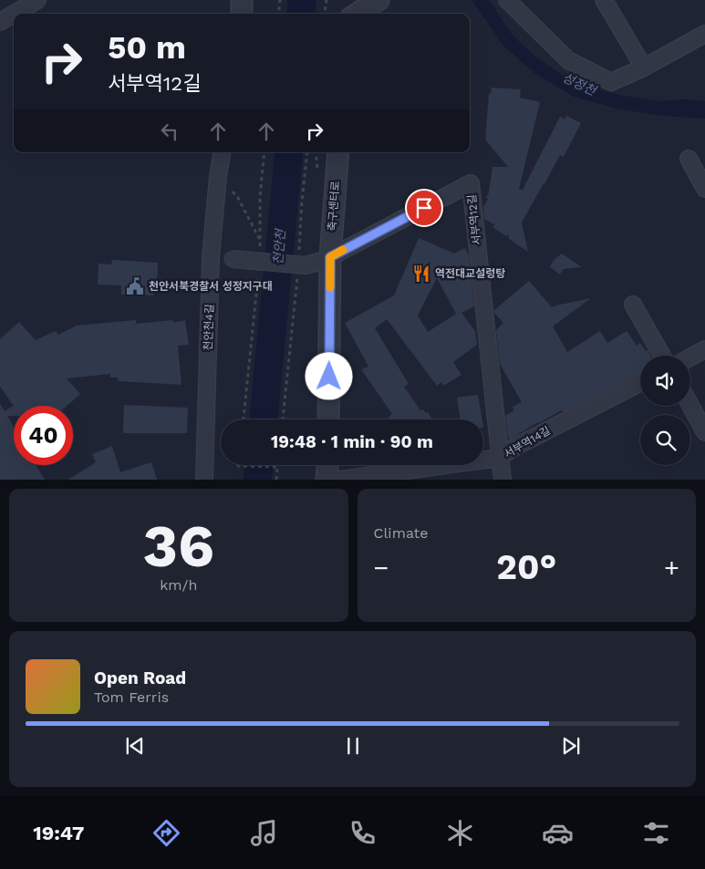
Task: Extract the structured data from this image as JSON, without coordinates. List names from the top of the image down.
{
  "streets": {
    "street": [
      "축구센터로",
      "서부역12길",
      "천안천4길",
      "서부역14길"
    ]
  },
  "crossings": [
    ["축구센터로", "서부역12길"],
    ["서부역12길", "천안천4길"],
    ["서부역12길", "서부역14길"]
  ],
  "water": ["성정천", "천안천"],
  "places": {
    "restaurant": ["역전대교설렁탕"],
    "public building": ["천안서북경찰서 성정지구대"]
  },
  "page": {
    "turn": ["50 m", "서부역12길"],
    "limit": "40",
    "trip": "19:48 · 1 min · 90 m",
    "tile": [
      ["36", "km/h"],
      "Climate"
    ],
    "heat": ["−", "20°", "+"],
    "song": ["Open Road", "Tom Ferris"],
    "tabs": "19:47"
  }
}
